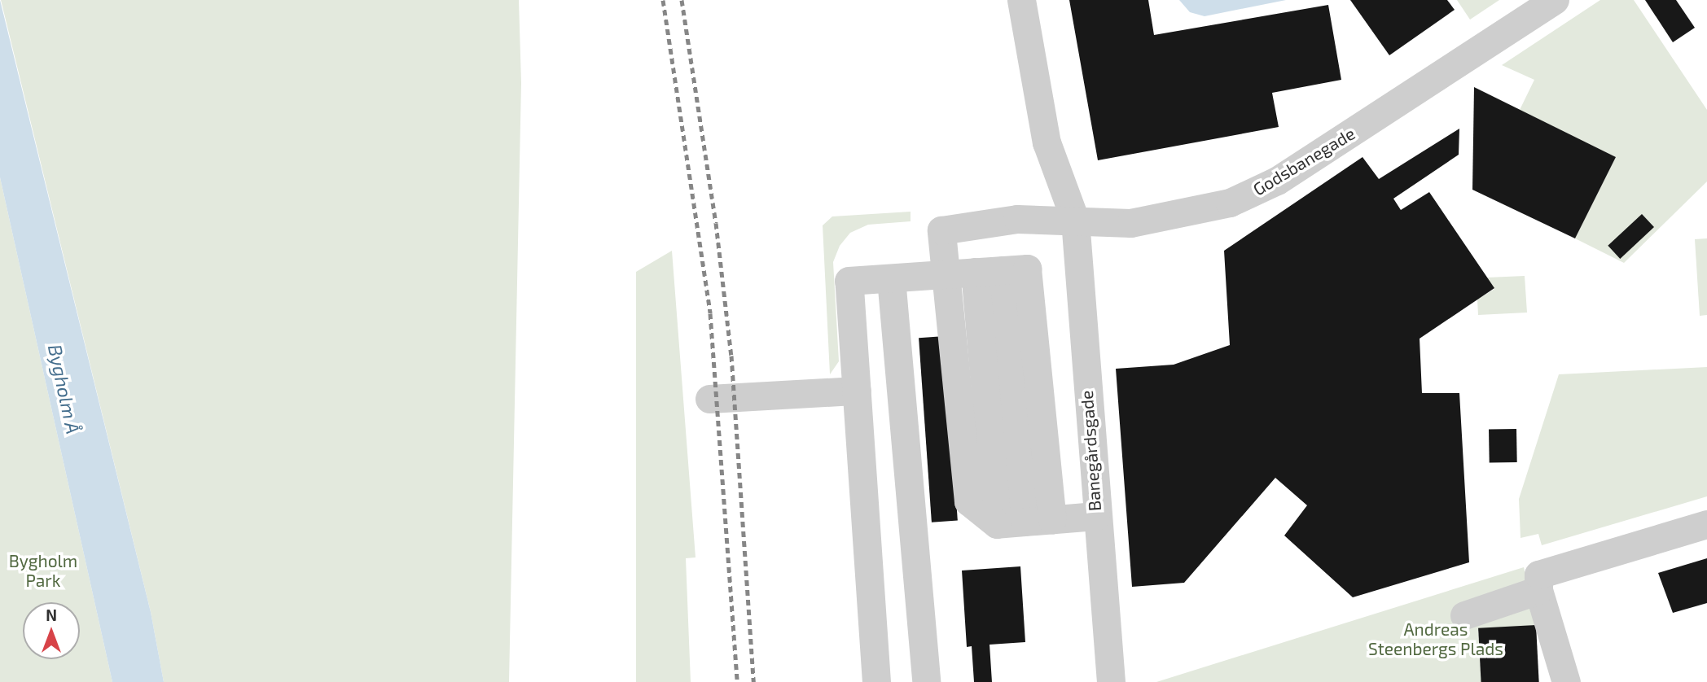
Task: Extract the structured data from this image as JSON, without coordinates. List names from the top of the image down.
{
  "streets": {
    "street": ["Godsbanegade", "Banegårdsgade"]
  },
  "crossings": [
    ["Godsbanegade", "Banegårdsgade"]
  ],
  "water": ["Bygholm Å"],
  "parks": ["Bygholm Park", "Andreas Steenbergs Plads"],
  "north": "top"
}
